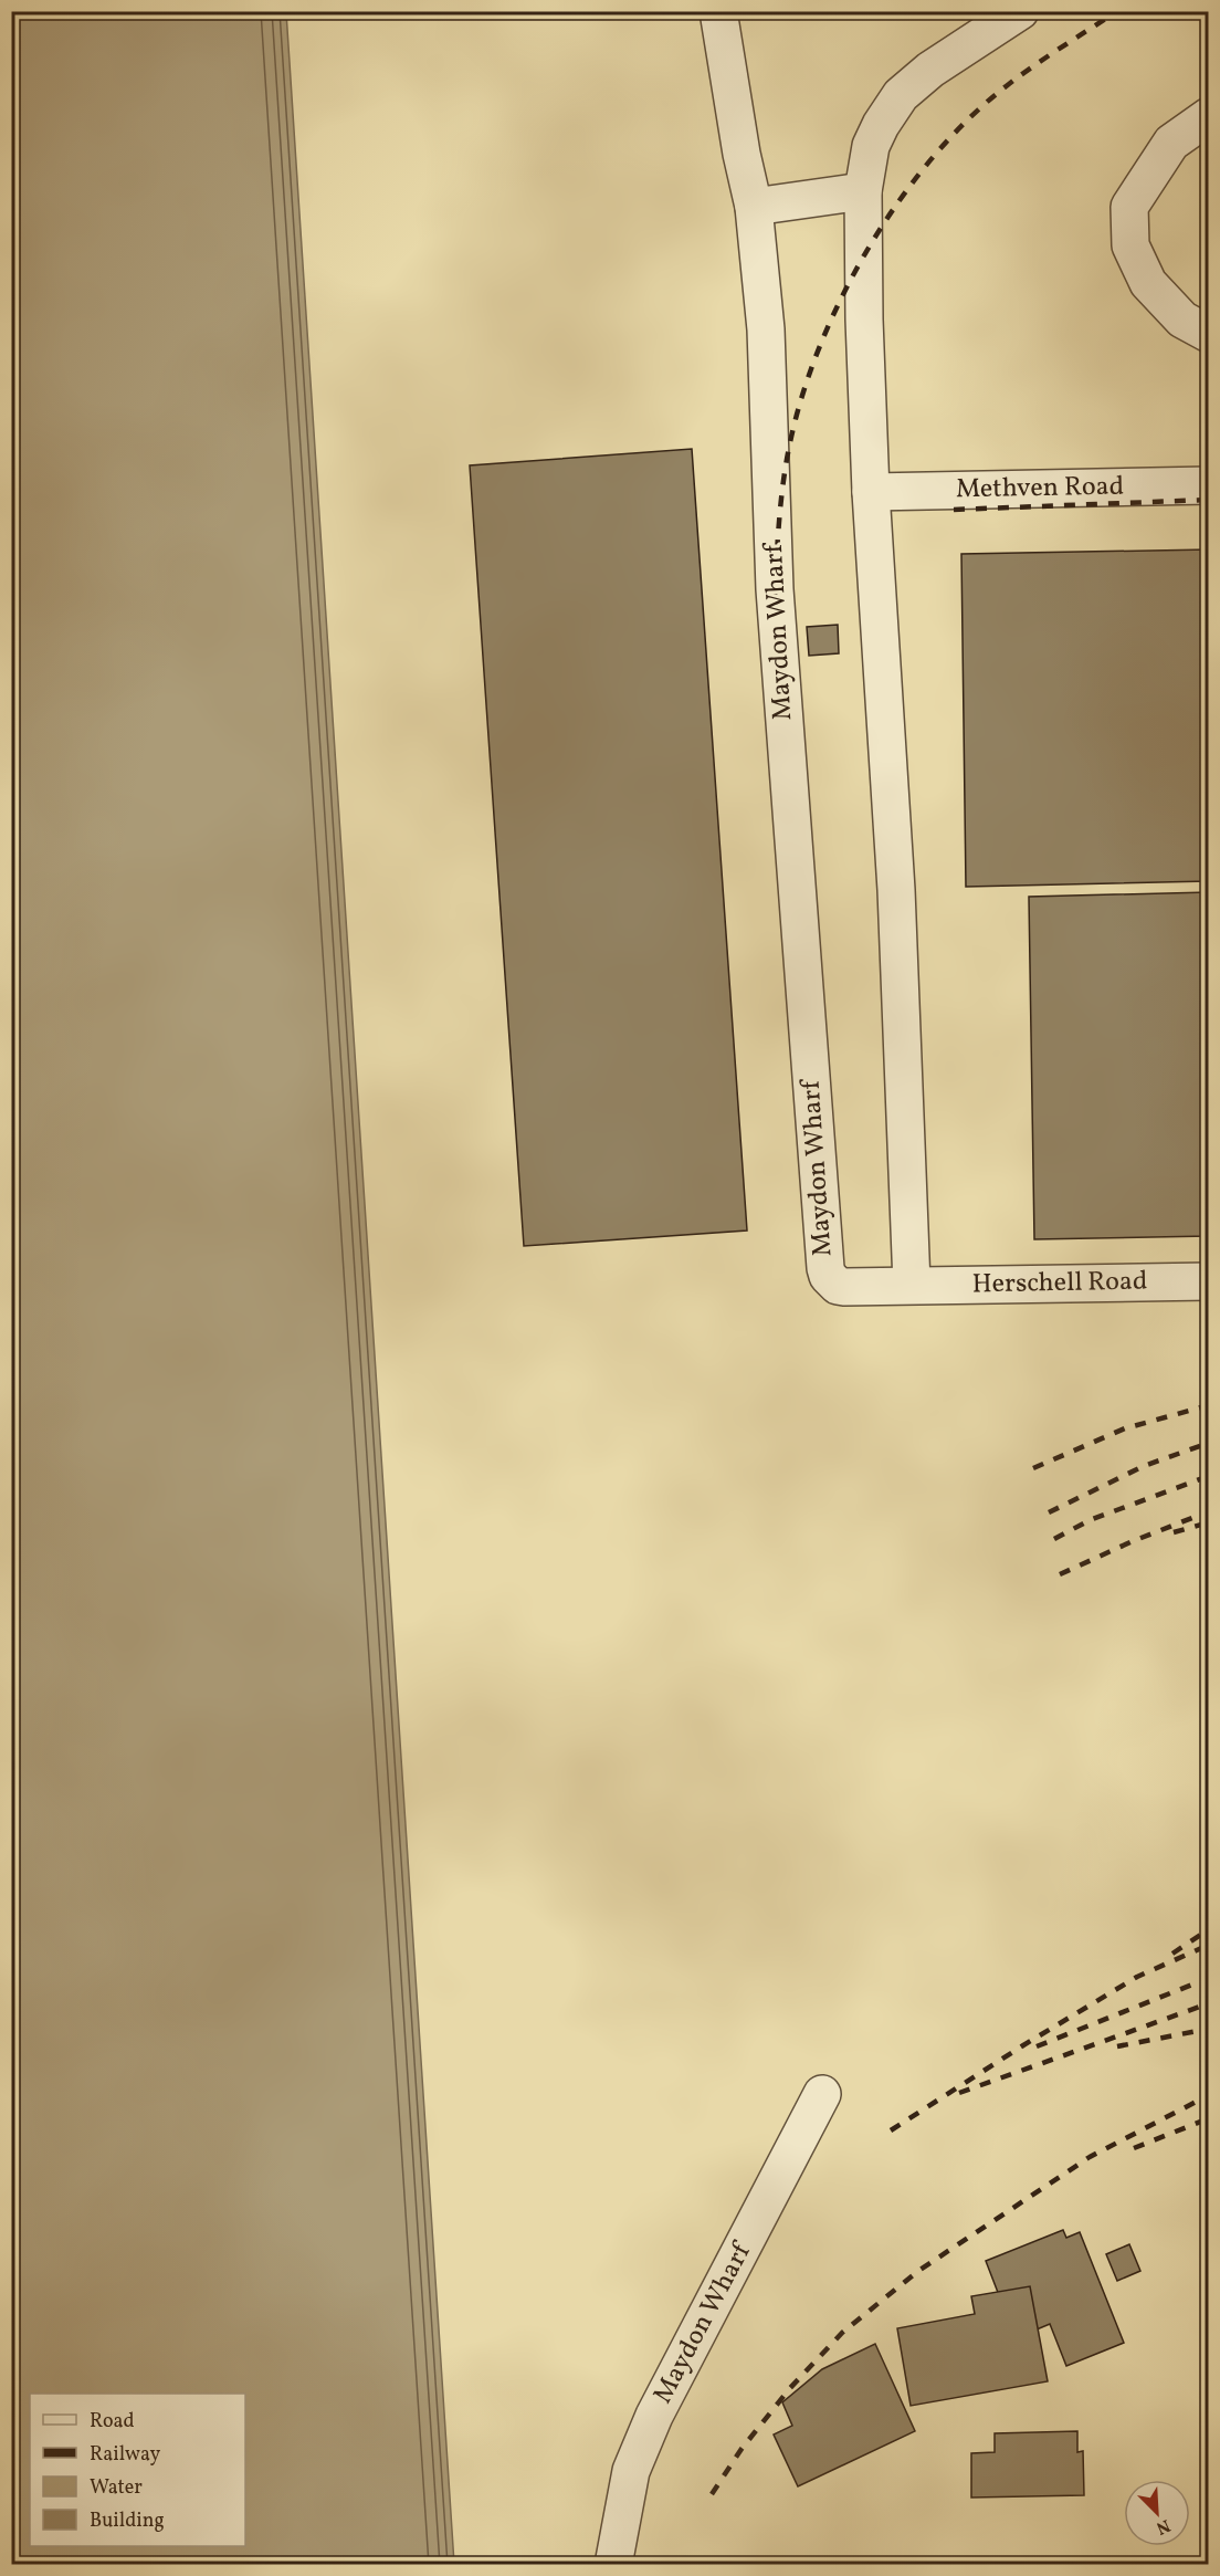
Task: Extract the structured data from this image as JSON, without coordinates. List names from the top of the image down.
{
  "streets": {
    "street": ["Methven Road", "Maydon Wharf", "Herschell Road"]
  },
  "crossings": [
    ["Maydon Wharf", "Herschell Road"]
  ],
  "legend": [
    "Road",
    "Railway",
    "Water",
    "Building"
  ],
  "north": "bottom right"
}
